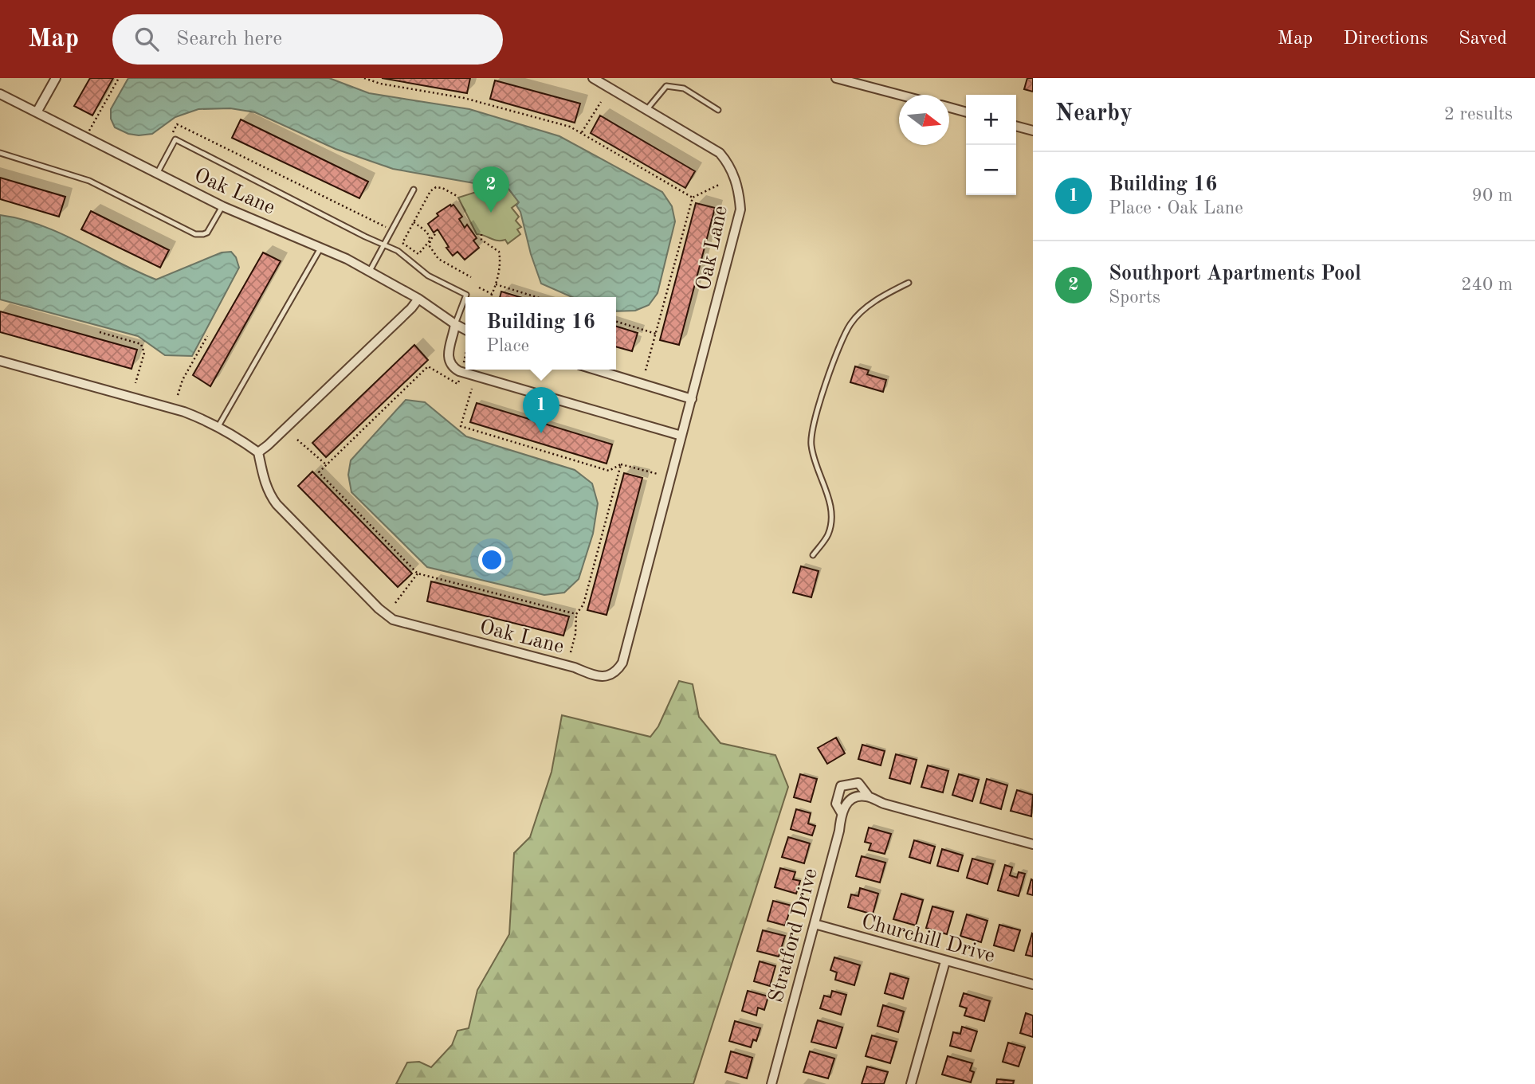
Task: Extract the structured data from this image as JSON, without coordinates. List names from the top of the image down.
{
  "streets": {
    "street": ["Oak Lane", "Stratford Drive", "Churchill Drive"]
  },
  "crossings": [
    ["Stratford Drive", "Churchill Drive"]
  ],
  "north": "right",
  "page": {
    "header": "Map",
    "search": "Search here",
    "nav": ["Map", "Directions", "Saved"],
    "heading": ["Nearby", "2 results"],
    "map_buttons": ["+", "−"],
    "list": [
      {
        "mark": "1",
        "name": "Building 16",
        "note": "Place · Oak Lane",
        "value": "90 m"
      },
      {
        "mark": "2",
        "name": "Southport Apartments Pool",
        "note": "Sports",
        "value": "240 m"
      }
    ],
    "pins": ["2", "1"],
    "popup": ["Building 16", "Place"]
  }
}
